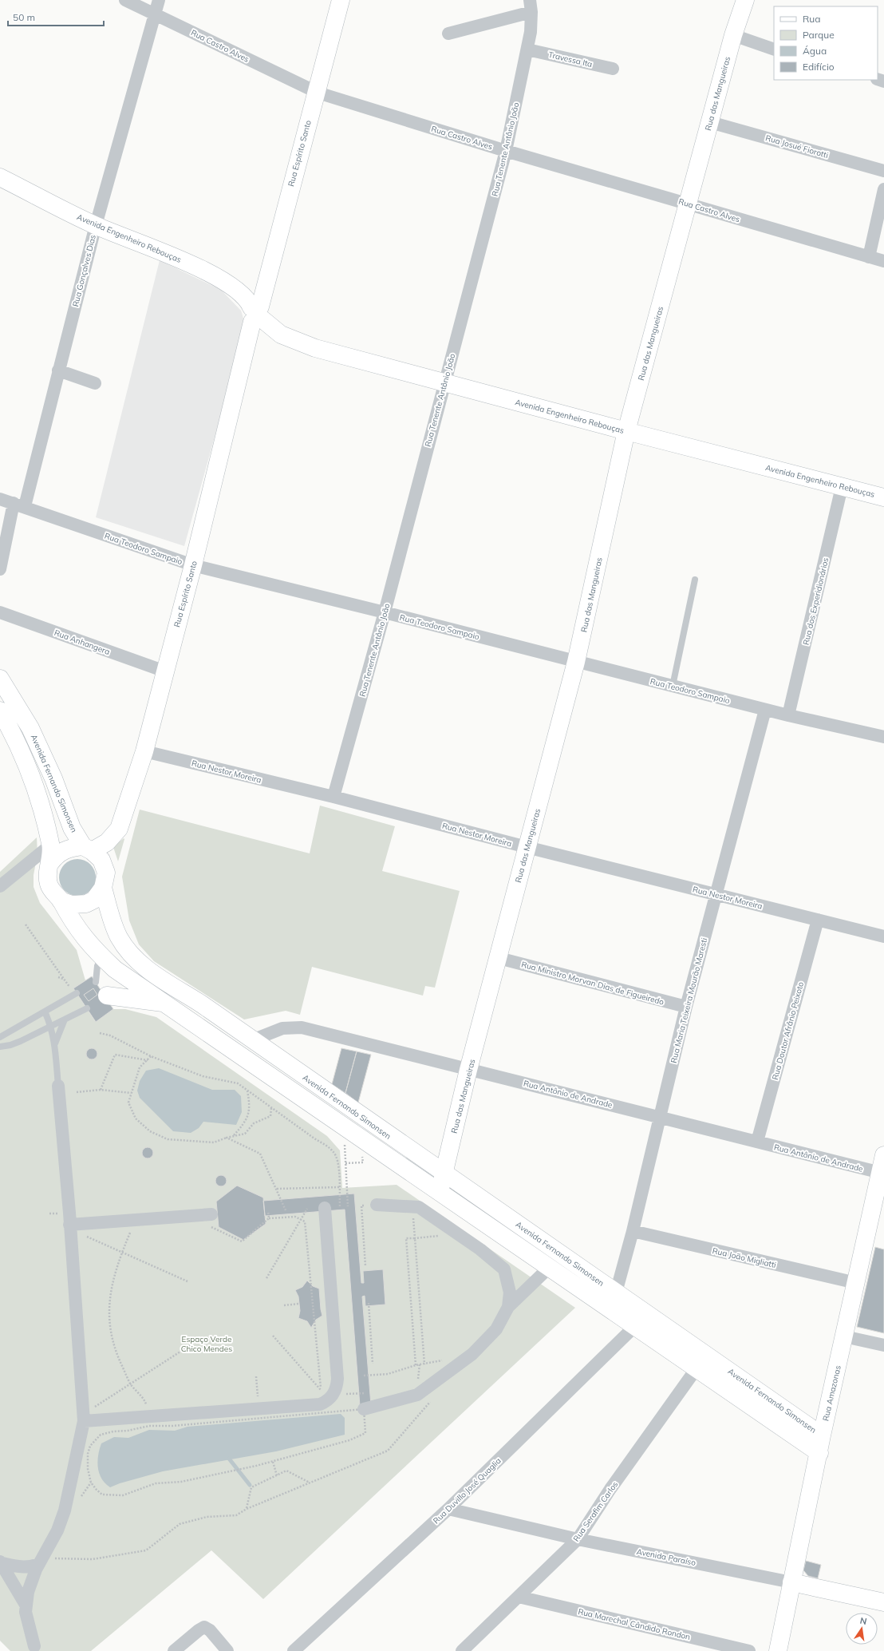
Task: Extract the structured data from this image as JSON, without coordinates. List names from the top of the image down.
{
  "streets": {
    "street": [
      "Rua Castro Alves",
      "Travessa Ita",
      "Rua das Mangueiras",
      "Rua Josué Fiorotti",
      "Rua Tenente Antônio João",
      "Rua Espírito Santo",
      "Avenida Engenheiro Rebouças",
      "Rua Gonçalves Dias",
      "Rua Teodoro Sampaio",
      "Rua dos Experidionários",
      "Rua Anhangera",
      "Rua Nestor Moreira",
      "Avenida Fernando Simonsen",
      "Rua Ministro Morvan Dias de Figueiredo",
      "Rua Maria Teixeira Mourão Maresti",
      "Rua Doutor Afrânio Peixoto",
      "Rua Antônio de Andrade",
      "Rua João Migliatti",
      "Rua Amazonas",
      "Rua Duvillo José Quaglia",
      "Rua Serafim Carlos",
      "Avenida Paraíso",
      "Rua Marechal Cândido Rondon"
    ]
  },
  "crossings": [
    ["Rua Castro Alves", "Rua das Mangueiras"],
    ["Rua Castro Alves", "Rua Tenente Antônio João"],
    ["Rua Castro Alves", "Rua Espírito Santo"],
    ["Rua Castro Alves", "Rua Gonçalves Dias"],
    ["Travessa Ita", "Rua Tenente Antônio João"],
    ["Rua das Mangueiras", "Rua Josué Fiorotti"],
    ["Rua das Mangueiras", "Avenida Engenheiro Rebouças"],
    ["Rua das Mangueiras", "Rua Teodoro Sampaio"],
    ["Rua das Mangueiras", "Rua Nestor Moreira"],
    ["Rua das Mangueiras", "Avenida Fernando Simonsen"],
    ["Rua das Mangueiras", "Rua Ministro Morvan Dias de Figueiredo"],
    ["Rua das Mangueiras", "Rua Antônio de Andrade"],
    ["Rua Tenente Antônio João", "Avenida Engenheiro Rebouças"],
    ["Rua Tenente Antônio João", "Rua Teodoro Sampaio"],
    ["Rua Tenente Antônio João", "Rua Nestor Moreira"],
    ["Rua Espírito Santo", "Avenida Engenheiro Rebouças"],
    ["Rua Espírito Santo", "Rua Teodoro Sampaio"],
    ["Rua Espírito Santo", "Rua Anhangera"],
    ["Rua Espírito Santo", "Rua Nestor Moreira"],
    ["Rua Espírito Santo", "Avenida Fernando Simonsen"],
    ["Avenida Engenheiro Rebouças", "Rua Gonçalves Dias"],
    ["Avenida Engenheiro Rebouças", "Rua dos Experidionários"],
    ["Rua Gonçalves Dias", "Rua Teodoro Sampaio"],
    ["Rua Teodoro Sampaio", "Rua dos Experidionários"],
    ["Rua Teodoro Sampaio", "Rua Maria Teixeira Mourão Maresti"],
    ["Rua Nestor Moreira", "Rua Maria Teixeira Mourão Maresti"],
    ["Rua Nestor Moreira", "Rua Doutor Afrânio Peixoto"],
    ["Avenida Fernando Simonsen", "Rua Maria Teixeira Mourão Maresti"],
    ["Avenida Fernando Simonsen", "Rua Antônio de Andrade"],
    ["Avenida Fernando Simonsen", "Rua Amazonas"],
    ["Avenida Fernando Simonsen", "Rua Duvillo José Quaglia"],
    ["Avenida Fernando Simonsen", "Rua Serafim Carlos"],
    ["Rua Ministro Morvan Dias de Figueiredo", "Rua Maria Teixeira Mourão Maresti"],
    ["Rua Maria Teixeira Mourão Maresti", "Rua Antônio de Andrade"],
    ["Rua Maria Teixeira Mourão Maresti", "Rua João Migliatti"],
    ["Rua Doutor Afrânio Peixoto", "Rua Antônio de Andrade"],
    ["Rua Antônio de Andrade", "Rua Amazonas"],
    ["Rua João Migliatti", "Rua Amazonas"],
    ["Rua Amazonas", "Avenida Paraíso"],
    ["Rua Duvillo José Quaglia", "Avenida Paraíso"],
    ["Rua Serafim Carlos", "Avenida Paraíso"],
    ["Rua Serafim Carlos", "Rua Marechal Cândido Rondon"]
  ],
  "parks": ["Espaço Verde Chico Mendes"],
  "legend": [
    "Rua",
    "Parque",
    "Água",
    "Edifício"
  ],
  "scale_bar": "50 m",
  "north": "top"
}
